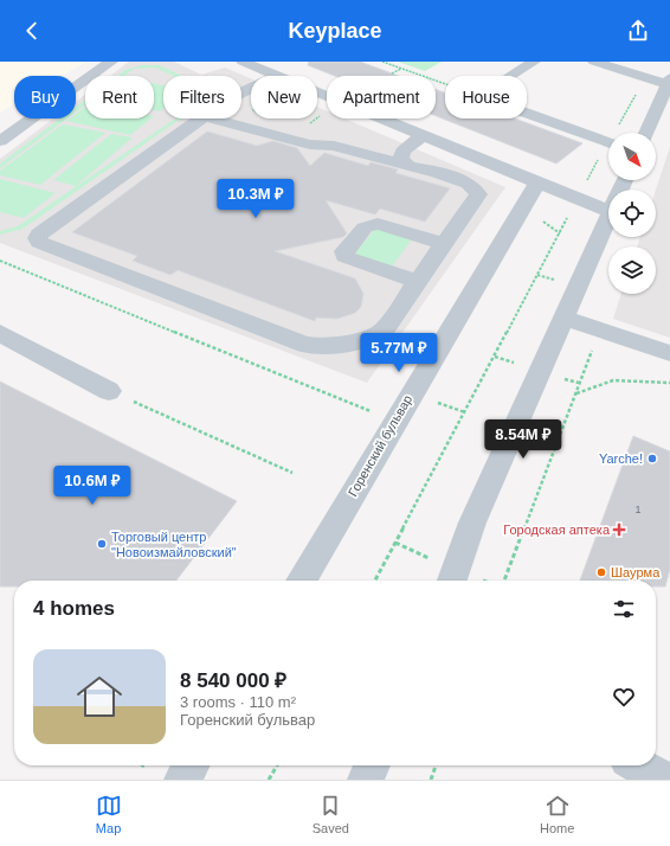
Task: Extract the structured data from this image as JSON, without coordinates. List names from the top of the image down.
{
  "streets": {
    "street": ["Горенский бульвар"]
  },
  "places": {
    "other": ["Yarche!", "Торговый центр \"Новоизмайловский\"", "Шаурма"],
    "health": ["Городская аптека"]
  },
  "house_numbers": ["1"],
  "north": "bottom right",
  "page": {
    "header": "Keyplace",
    "chip": [
      "Buy",
      "Rent",
      "Filters",
      "New",
      "Apartment",
      "House"
    ],
    "price": [
      "10.3M ₽",
      "5.77M ₽",
      "8.54M ₽",
      "10.6M ₽"
    ],
    "heading": "4 homes",
    "list": [
      {
        "name": "8 540 000 ₽",
        "note": "3 rooms · 110 m² · Горенский бульвар"
      }
    ],
    "tabs": ["Map", "Saved", "Home"]
  }
}
